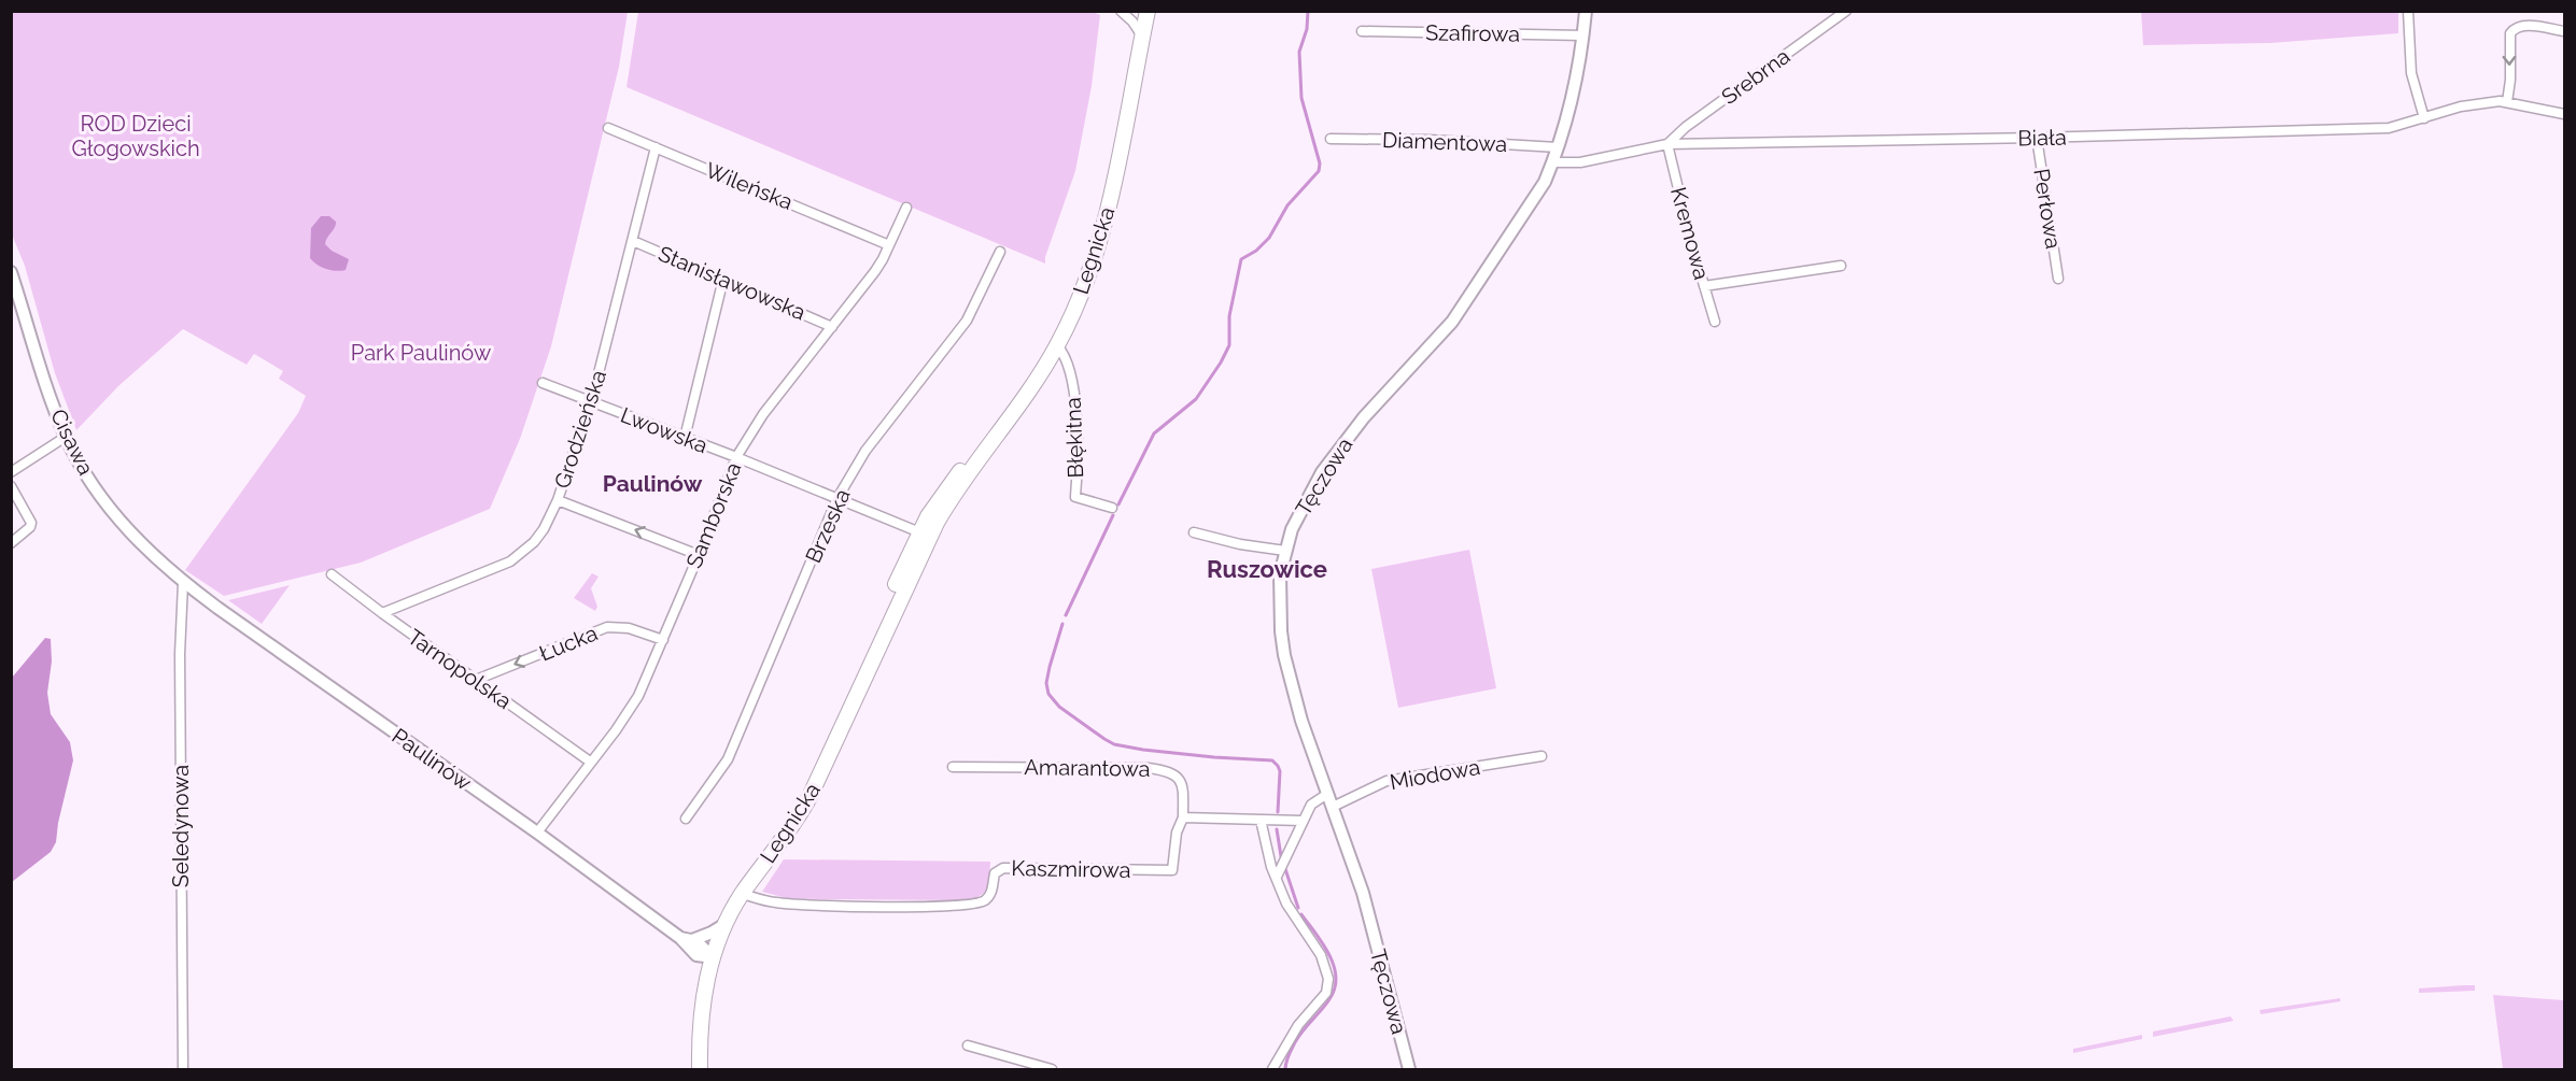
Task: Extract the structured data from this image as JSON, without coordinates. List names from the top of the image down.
{
  "streets": {
    "main road": ["Legnicka"],
    "street": [
      "Szafirowa",
      "Srebrna",
      "Biała",
      "Diamentowa",
      "Wileńska",
      "Perłowa",
      "Kremowa",
      "Stanisławowska",
      "Grodzieńska",
      "Lwowska",
      "Błękitna",
      "Cisawa",
      "Tęczowa",
      "Samborska",
      "Brzeska",
      "Łucka",
      "Tarnopolska",
      "Paulinów",
      "Amarantowa",
      "Miodowa",
      "Seledynowa",
      "Kaszmirowa"
    ]
  },
  "crossings": [
    ["Szafirowa", "Tęczowa"],
    ["Srebrna", "Biała"],
    ["Srebrna", "Kremowa"],
    ["Biała", "Perłowa"],
    ["Biała", "Kremowa"],
    ["Biała", "Tęczowa"],
    ["Diamentowa", "Tęczowa"],
    ["Wileńska", "Grodzieńska"],
    ["Wileńska", "Samborska"],
    ["Legnicka", "Lwowska"],
    ["Legnicka", "Błękitna"],
    ["Legnicka", "Paulinów"],
    ["Legnicka", "Kaszmirowa"],
    ["Stanisławowska", "Grodzieńska"],
    ["Stanisławowska", "Samborska"],
    ["Grodzieńska", "Lwowska"],
    ["Grodzieńska", "Tarnopolska"],
    ["Lwowska", "Samborska"],
    ["Lwowska", "Brzeska"],
    ["Cisawa", "Paulinów"],
    ["Cisawa", "Seledynowa"],
    ["Tęczowa", "Miodowa"],
    ["Samborska", "Łucka"],
    ["Samborska", "Tarnopolska"],
    ["Samborska", "Paulinów"],
    ["Łucka", "Tarnopolska"],
    ["Paulinów", "Seledynowa"],
    ["Amarantowa", "Kaszmirowa"]
  ],
  "one_way": ["Łucka"],
  "districts": ["Paulinów", "Ruszowice"],
  "parks": ["ROD Dzieci Głogowskich", "Park Paulinów"]
}
